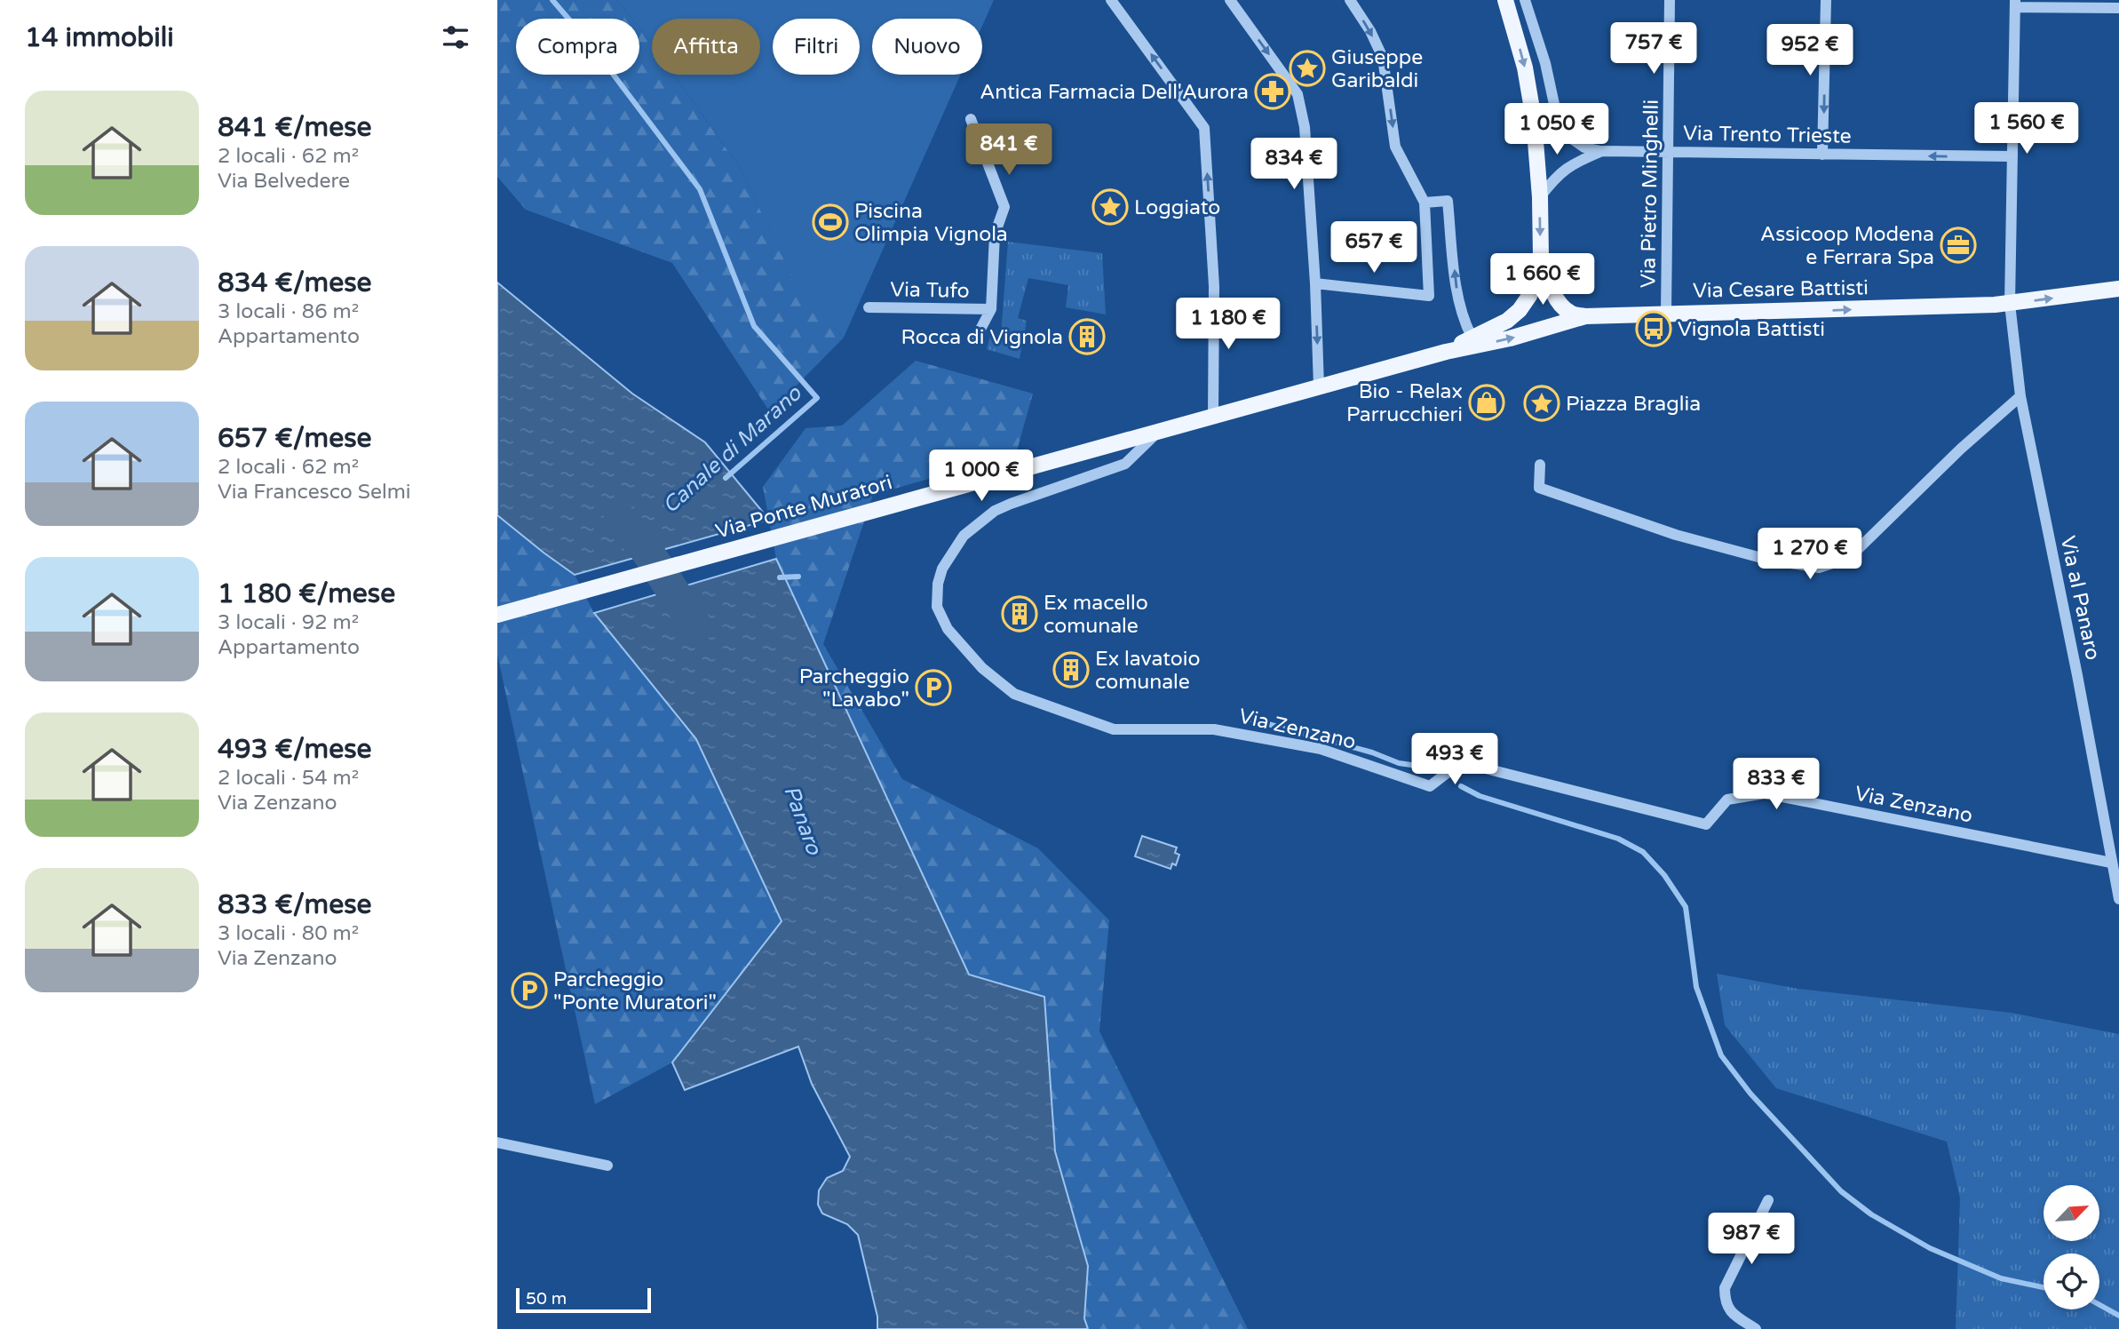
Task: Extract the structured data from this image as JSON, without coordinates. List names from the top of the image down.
{
  "streets": {
    "main road": ["Via Cesare Battisti", "Via Ponte Muratori"],
    "street": [
      "Via Trento Trieste",
      "Via Pietro Minghelli",
      "Via Tufo",
      "Via al Panaro",
      "Via Zenzano"
    ]
  },
  "crossings": [
    ["Via Trento Trieste", "Via Pietro Minghelli"],
    ["Via Trento Trieste", "Via al Panaro"],
    ["Via Pietro Minghelli", "Via Cesare Battisti"],
    ["Via Cesare Battisti", "Via Ponte Muratori"],
    ["Via Cesare Battisti", "Via al Panaro"],
    ["Via Ponte Muratori", "Via Zenzano"],
    ["Via al Panaro", "Via Zenzano"]
  ],
  "one_way": ["Via Trento Trieste", "Via Cesare Battisti"],
  "water": ["Canale di Marano", "Panaro"],
  "places": {
    "place": ["Giuseppe Garibaldi", "Loggiato", "Piazza Braglia"],
    "pharmacy": ["Antica Farmacia Dell'Aurora"],
    "sports": ["Piscina Olimpia Vignola"],
    "office": ["Assicoop Modena e Ferrara Spa"],
    "bus stop": ["Vignola Battisti"],
    "building": ["Rocca di Vignola", "Ex macello comunale", "Ex lavatoio comunale"],
    "shop": ["Bio - Relax Parrucchieri"],
    "parking": ["Parcheggio \"Lavabo\"", "Parcheggio \"Ponte Muratori\""]
  },
  "scale_bar": "50 m",
  "north": "top right",
  "page": {
    "heading": "14 immobili",
    "chip": [
      "Compra",
      "Affitta",
      "Filtri",
      "Nuovo"
    ],
    "price": [
      "757 €",
      "952 €",
      "1 560 €",
      "1 050 €",
      "841 €",
      "834 €",
      "657 €",
      "1 660 €",
      "1 180 €",
      "1 000 €",
      "1 270 €",
      "493 €",
      "833 €",
      "987 €"
    ],
    "list": [
      {
        "name": "841 €/mese",
        "note": "2 locali · 62 m² · Via Belvedere"
      },
      {
        "name": "834 €/mese",
        "note": "3 locali · 86 m² · Appartamento"
      },
      {
        "name": "657 €/mese",
        "note": "2 locali · 62 m² · Via Francesco Selmi"
      },
      {
        "name": "1 180 €/mese",
        "note": "3 locali · 92 m² · Appartamento"
      },
      {
        "name": "493 €/mese",
        "note": "2 locali · 54 m² · Via Zenzano"
      },
      {
        "name": "833 €/mese",
        "note": "3 locali · 80 m² · Via Zenzano"
      }
    ],
    "scale": "50 m"
  }
}
